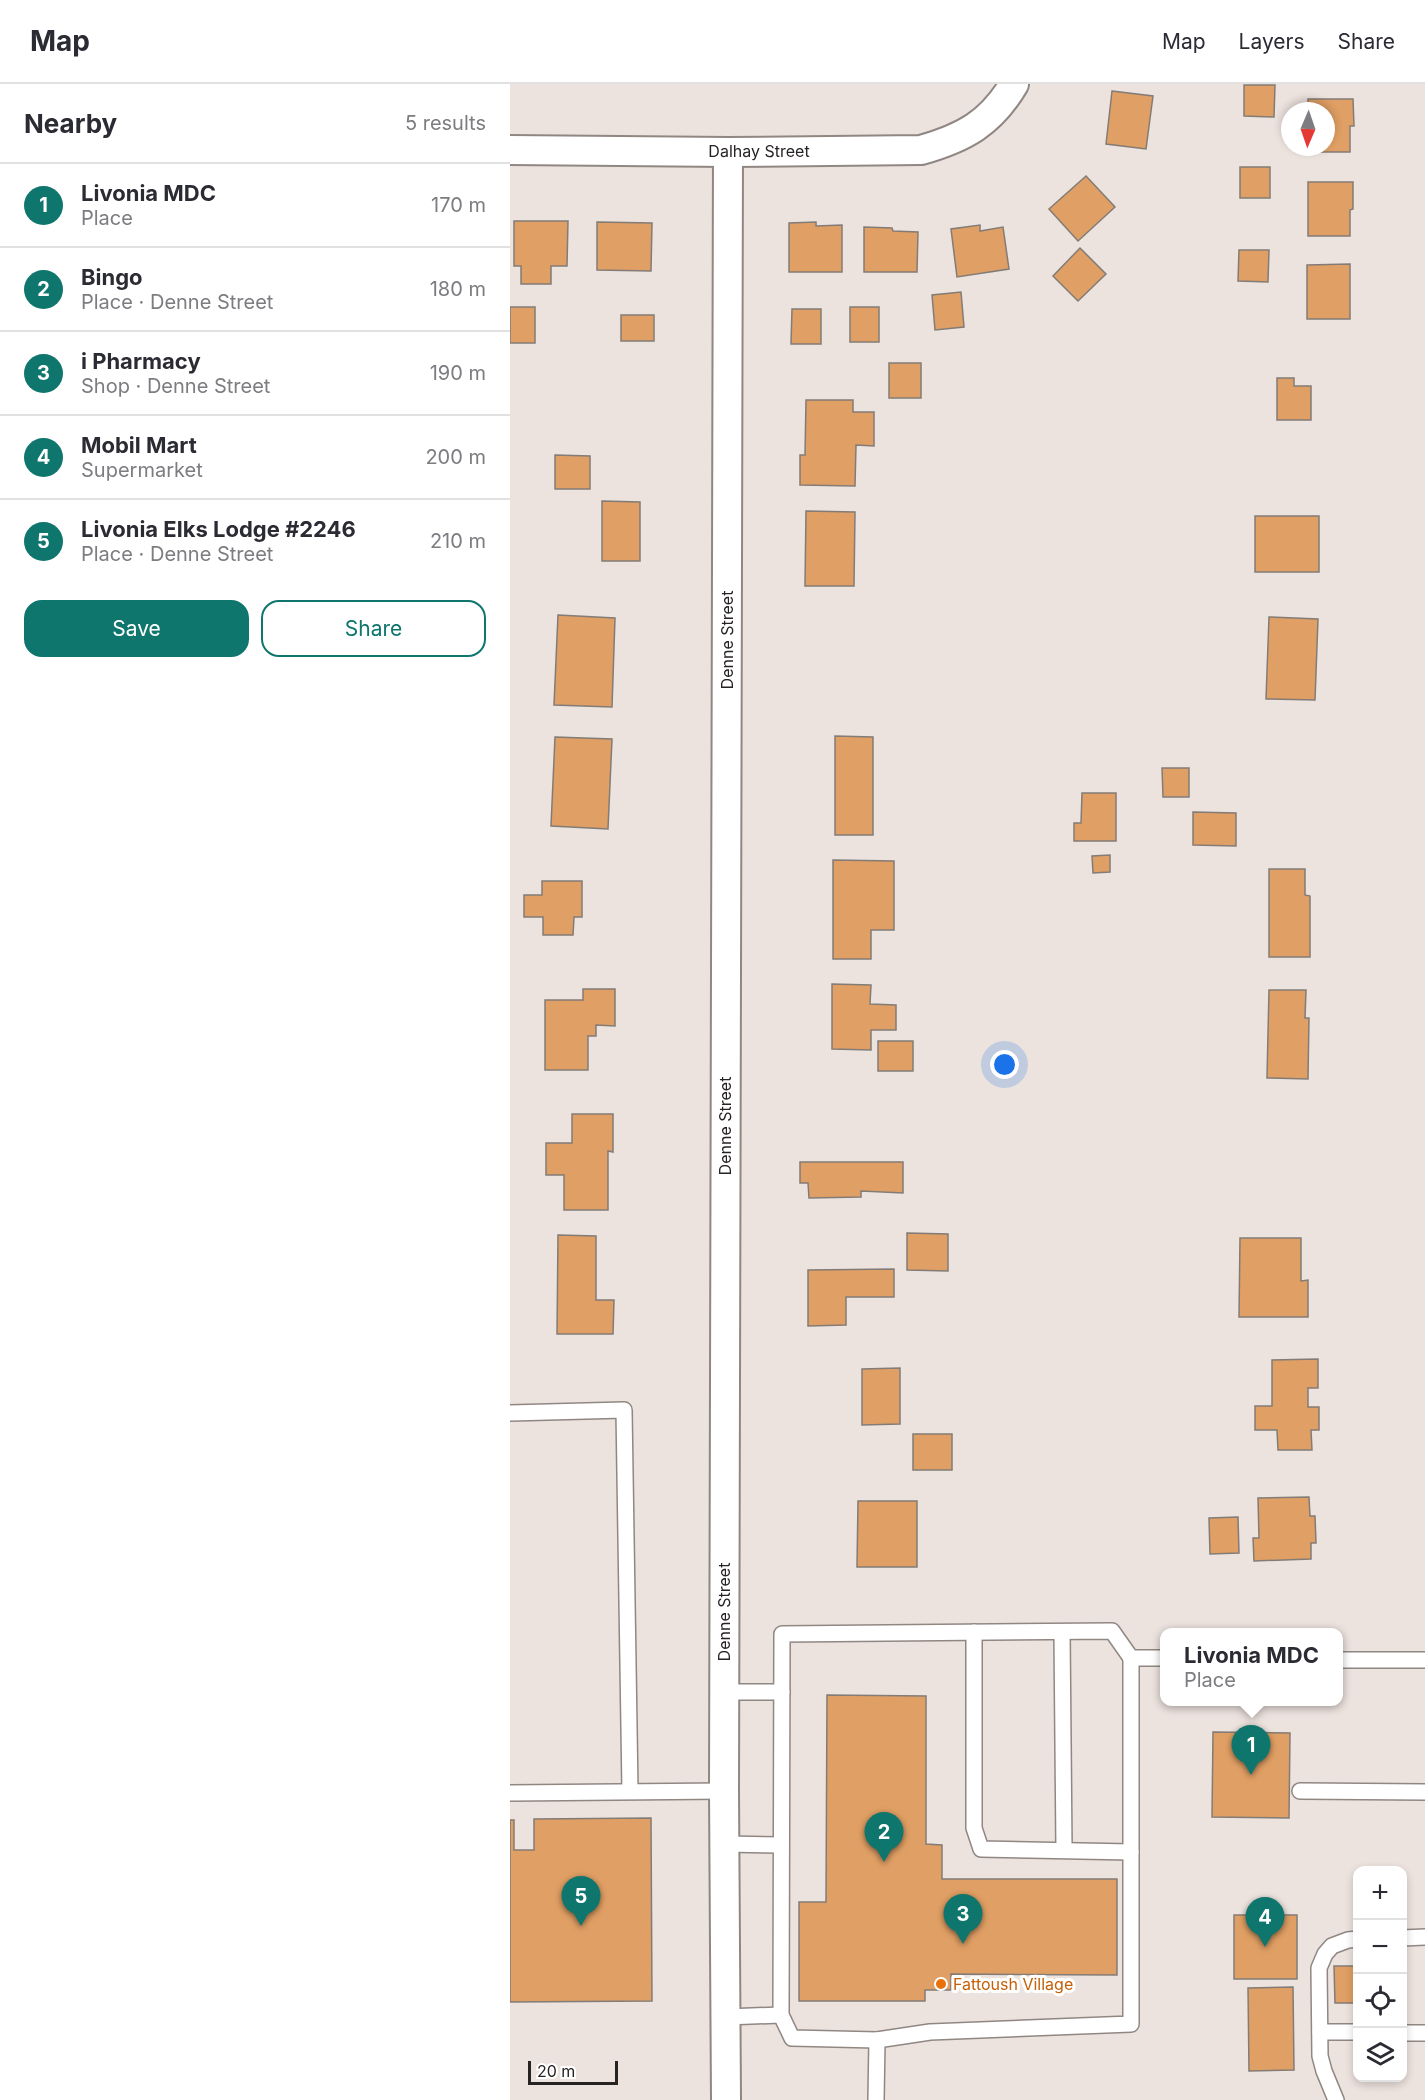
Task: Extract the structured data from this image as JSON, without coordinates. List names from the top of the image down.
{
  "streets": {
    "street": ["Dalhay Street", "Denne Street"]
  },
  "crossings": [
    ["Dalhay Street", "Denne Street"]
  ],
  "places": ["Fattoush Village"],
  "scale_bar": "20 m",
  "north": "bottom",
  "page": {
    "header": "Map",
    "nav": ["Map", "Layers", "Share"],
    "heading": ["Nearby", "5 results"],
    "list": [
      {
        "mark": "1",
        "name": "Livonia MDC",
        "note": "Place",
        "value": "170 m"
      },
      {
        "mark": "2",
        "name": "Bingo",
        "note": "Place · Denne Street",
        "value": "180 m"
      },
      {
        "mark": "3",
        "name": "i Pharmacy",
        "note": "Shop · Denne Street",
        "value": "190 m"
      },
      {
        "mark": "4",
        "name": "Mobil Mart",
        "note": "Supermarket",
        "value": "200 m"
      },
      {
        "mark": "5",
        "name": "Livonia Elks Lodge #2246",
        "note": "Place · Denne Street",
        "value": "210 m"
      }
    ],
    "buttons": ["Save", "Share"],
    "popup": ["Livonia MDC", "Place"],
    "pins": [
      "1",
      "2",
      "5",
      "3",
      "4"
    ],
    "map_buttons": ["+", "−"],
    "scale": "20 m"
  }
}
